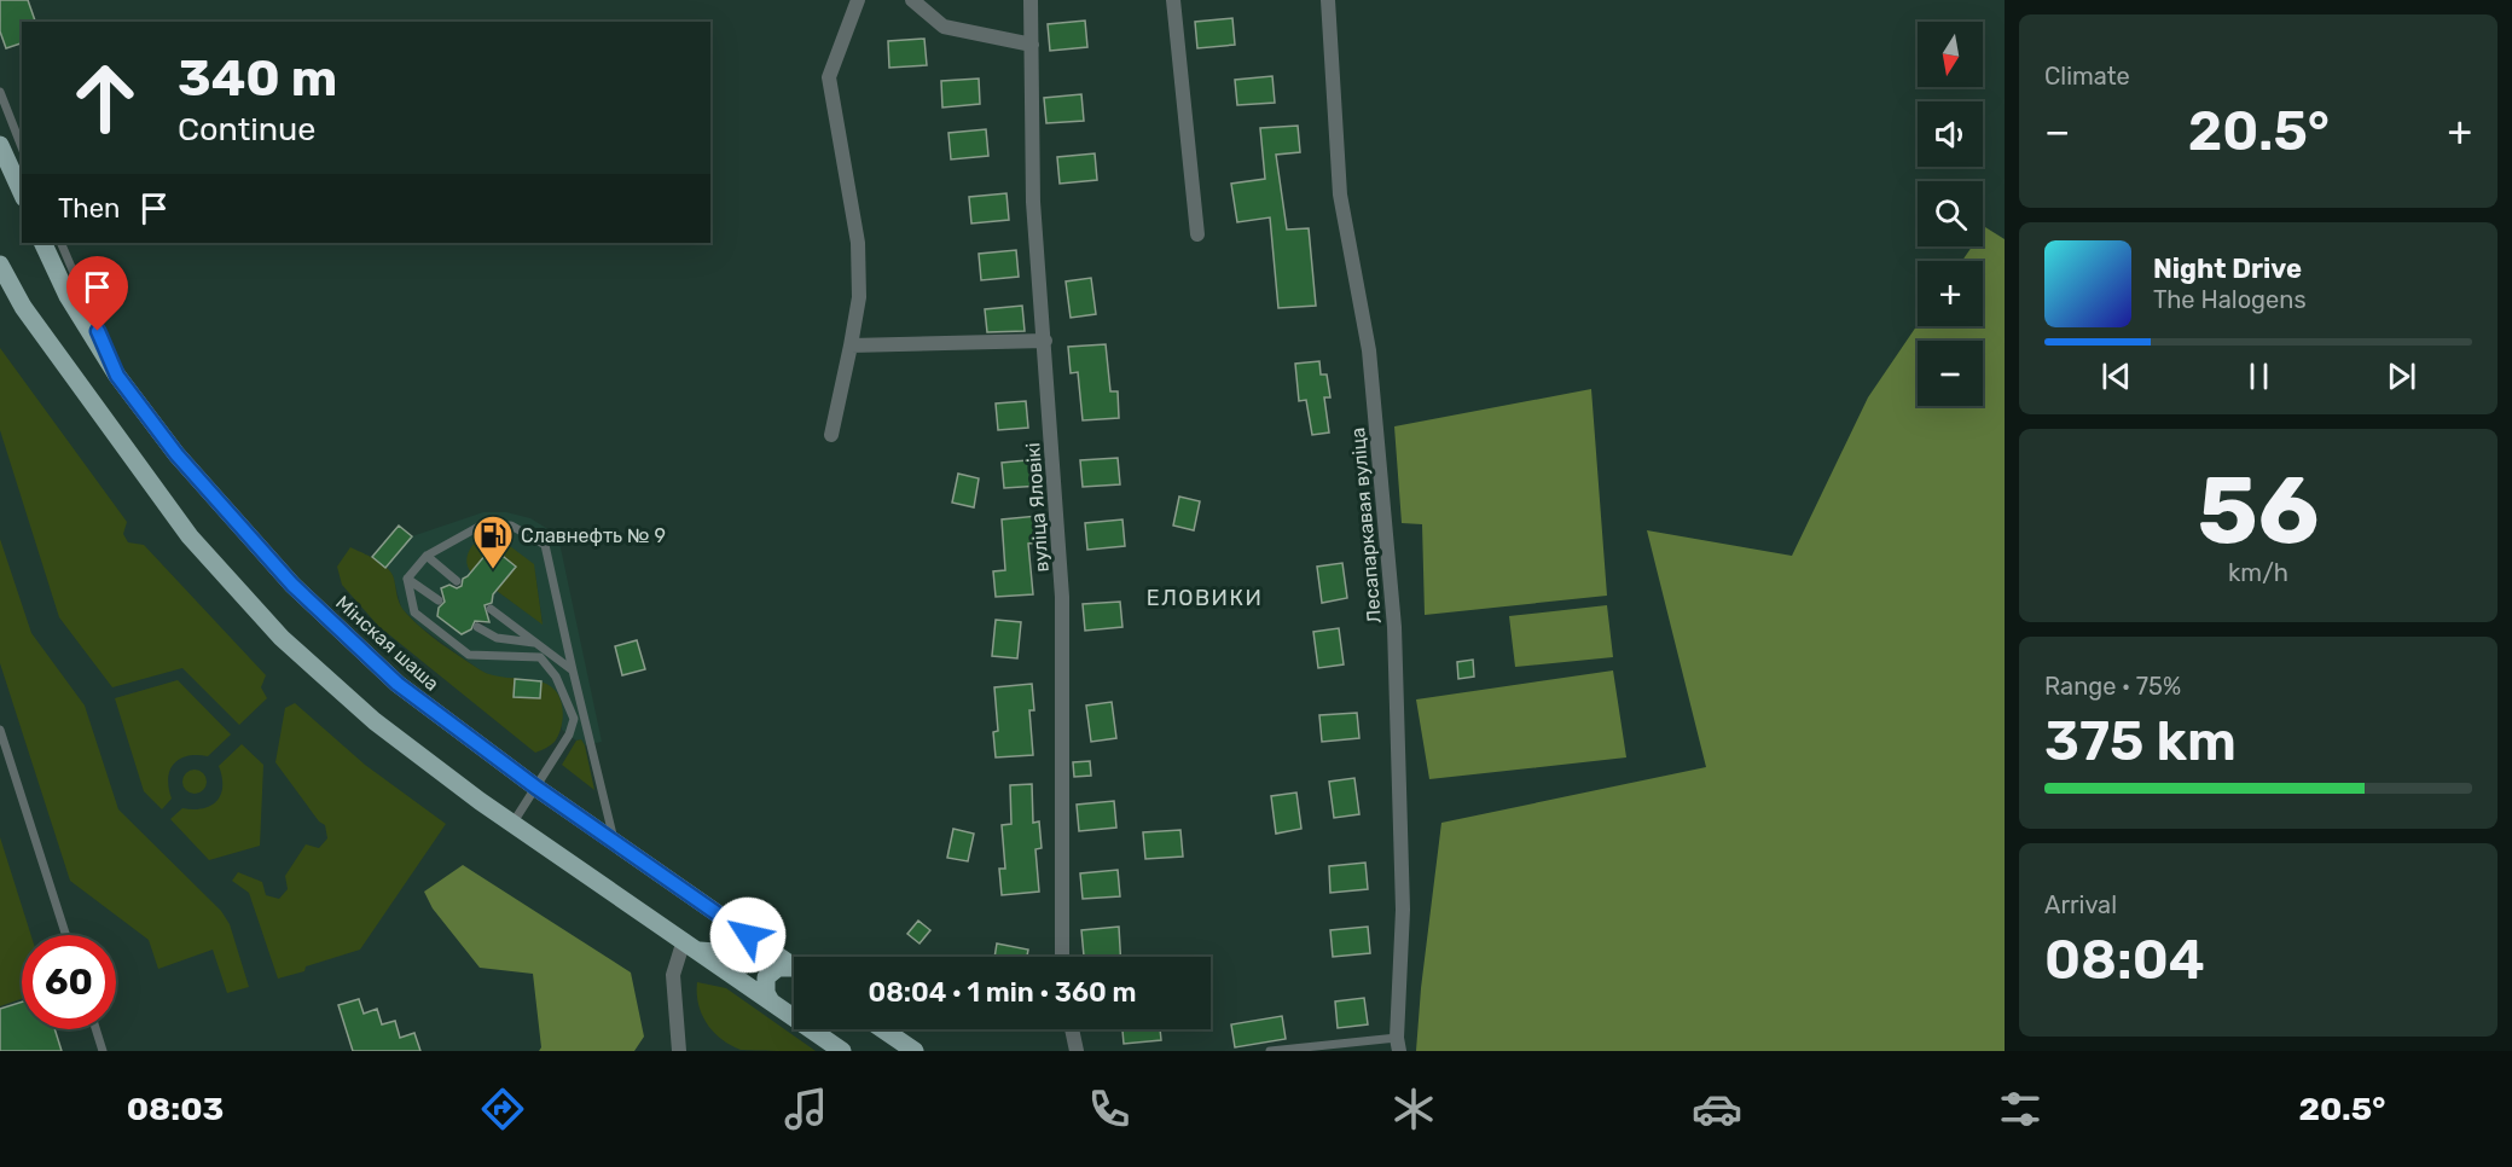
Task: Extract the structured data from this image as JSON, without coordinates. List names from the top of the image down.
{
  "streets": {
    "main road": ["Мінская шаша"],
    "street": ["вуліца Яловікі", "Лесапаркавая вуліца"]
  },
  "districts": ["ЕЛОВИКИ"],
  "places": {
    "fuel station": ["Славнефть № 9"]
  },
  "north": "bottom",
  "page": {
    "tile": [
      "Climate",
      ["56", "km/h"],
      ["Range · 75%", "375 km"],
      ["Arrival", "08:04"]
    ],
    "map_buttons": ["+", "−"],
    "turn": ["340 m", "Continue"],
    "heat": ["−", "20.5°", "+"],
    "then": "Then",
    "song": ["Night Drive", "The Halogens"],
    "limit": "60",
    "trip": "08:04 · 1 min · 360 m",
    "tabs": ["08:03", "20.5°"]
  }
}
